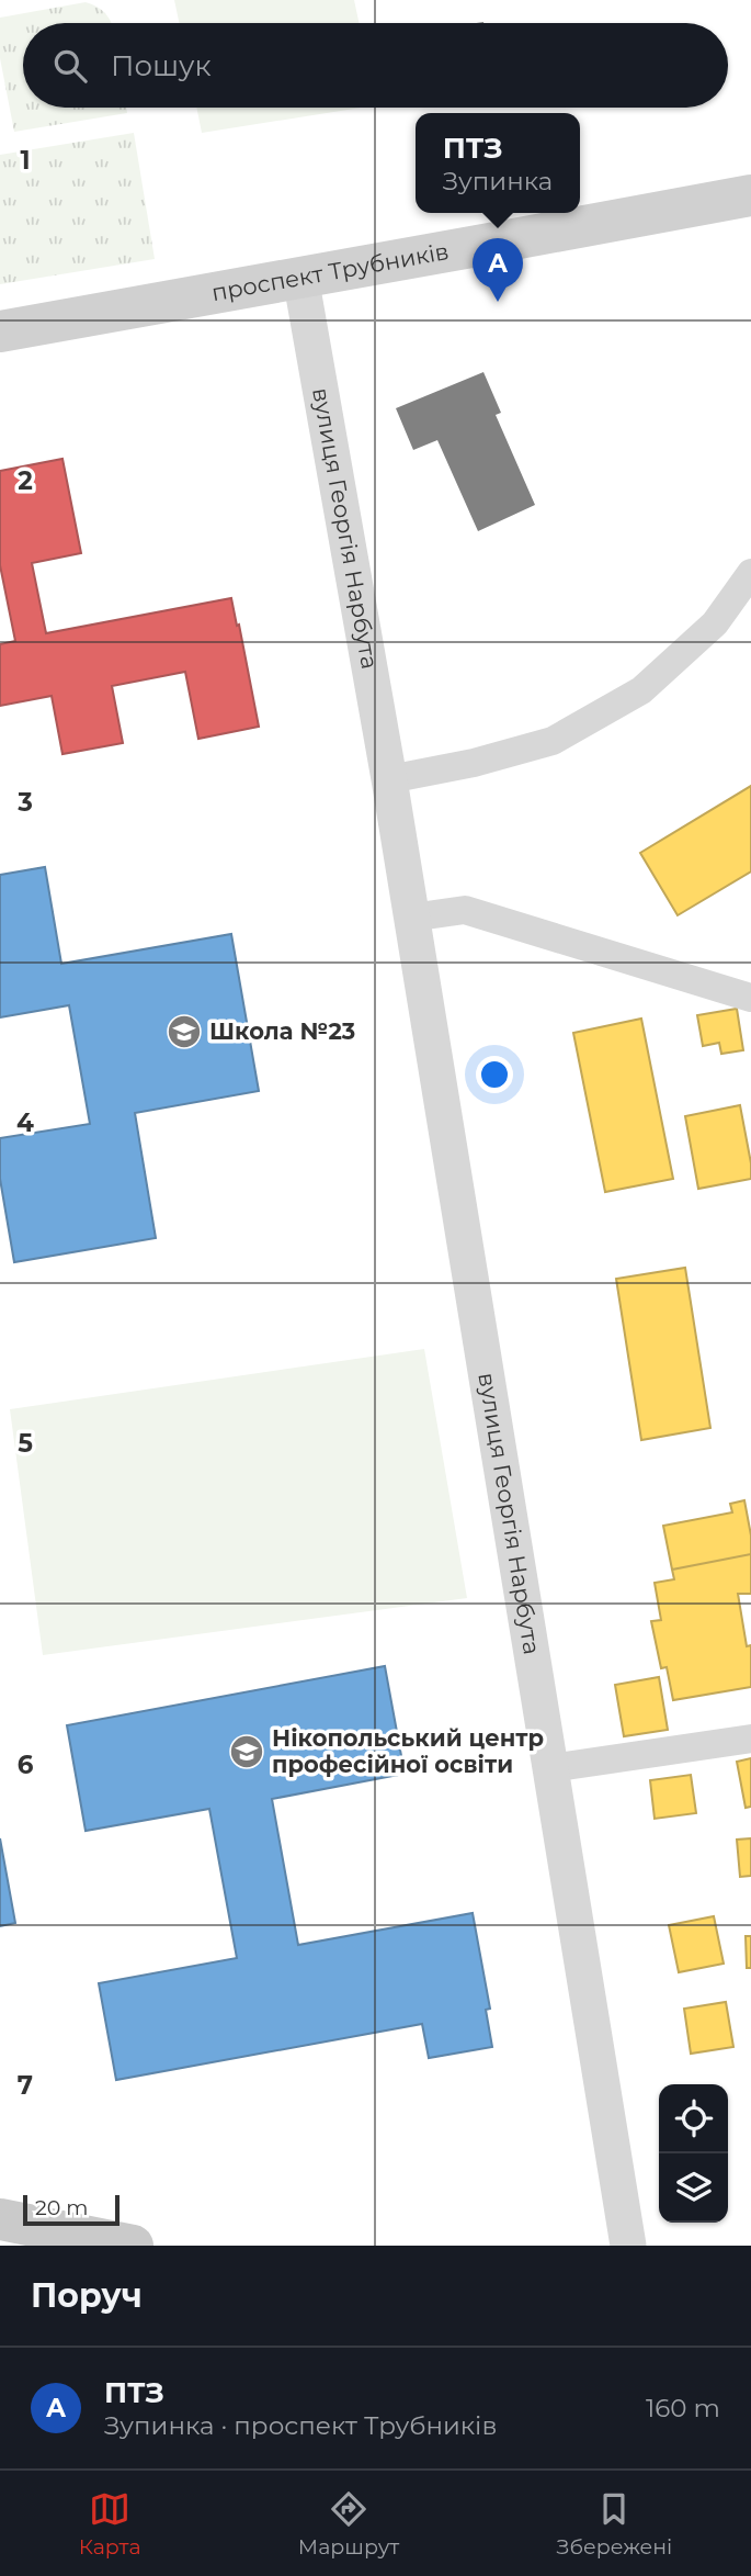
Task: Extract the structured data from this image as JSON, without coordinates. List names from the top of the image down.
{
  "streets": {
    "main road": ["проспект Трубників"],
    "street": ["вулиця Георгія Нарбута"]
  },
  "crossings": [
    ["проспект Трубників", "вулиця Георгія Нарбута"]
  ],
  "places": {
    "school or university": ["Школа №23", "Нікопольський центр професійної освіти"]
  },
  "scale_bar": "20 m",
  "page": {
    "search": "Пошук",
    "popup": ["ПТЗ", "Зупинка"],
    "pins": "A",
    "scale": "20 m",
    "heading": "Поруч",
    "list": [
      {
        "mark": "A",
        "name": "ПТЗ",
        "note": "Зупинка · проспект Трубників",
        "value": "160 m"
      }
    ],
    "nav": ["Карта", "Маршрут", "Збережені"]
  },
  "grid": {
    "rows": [
      "1",
      "2",
      "3",
      "4",
      "5",
      "6",
      "7"
    ]
  }
}
